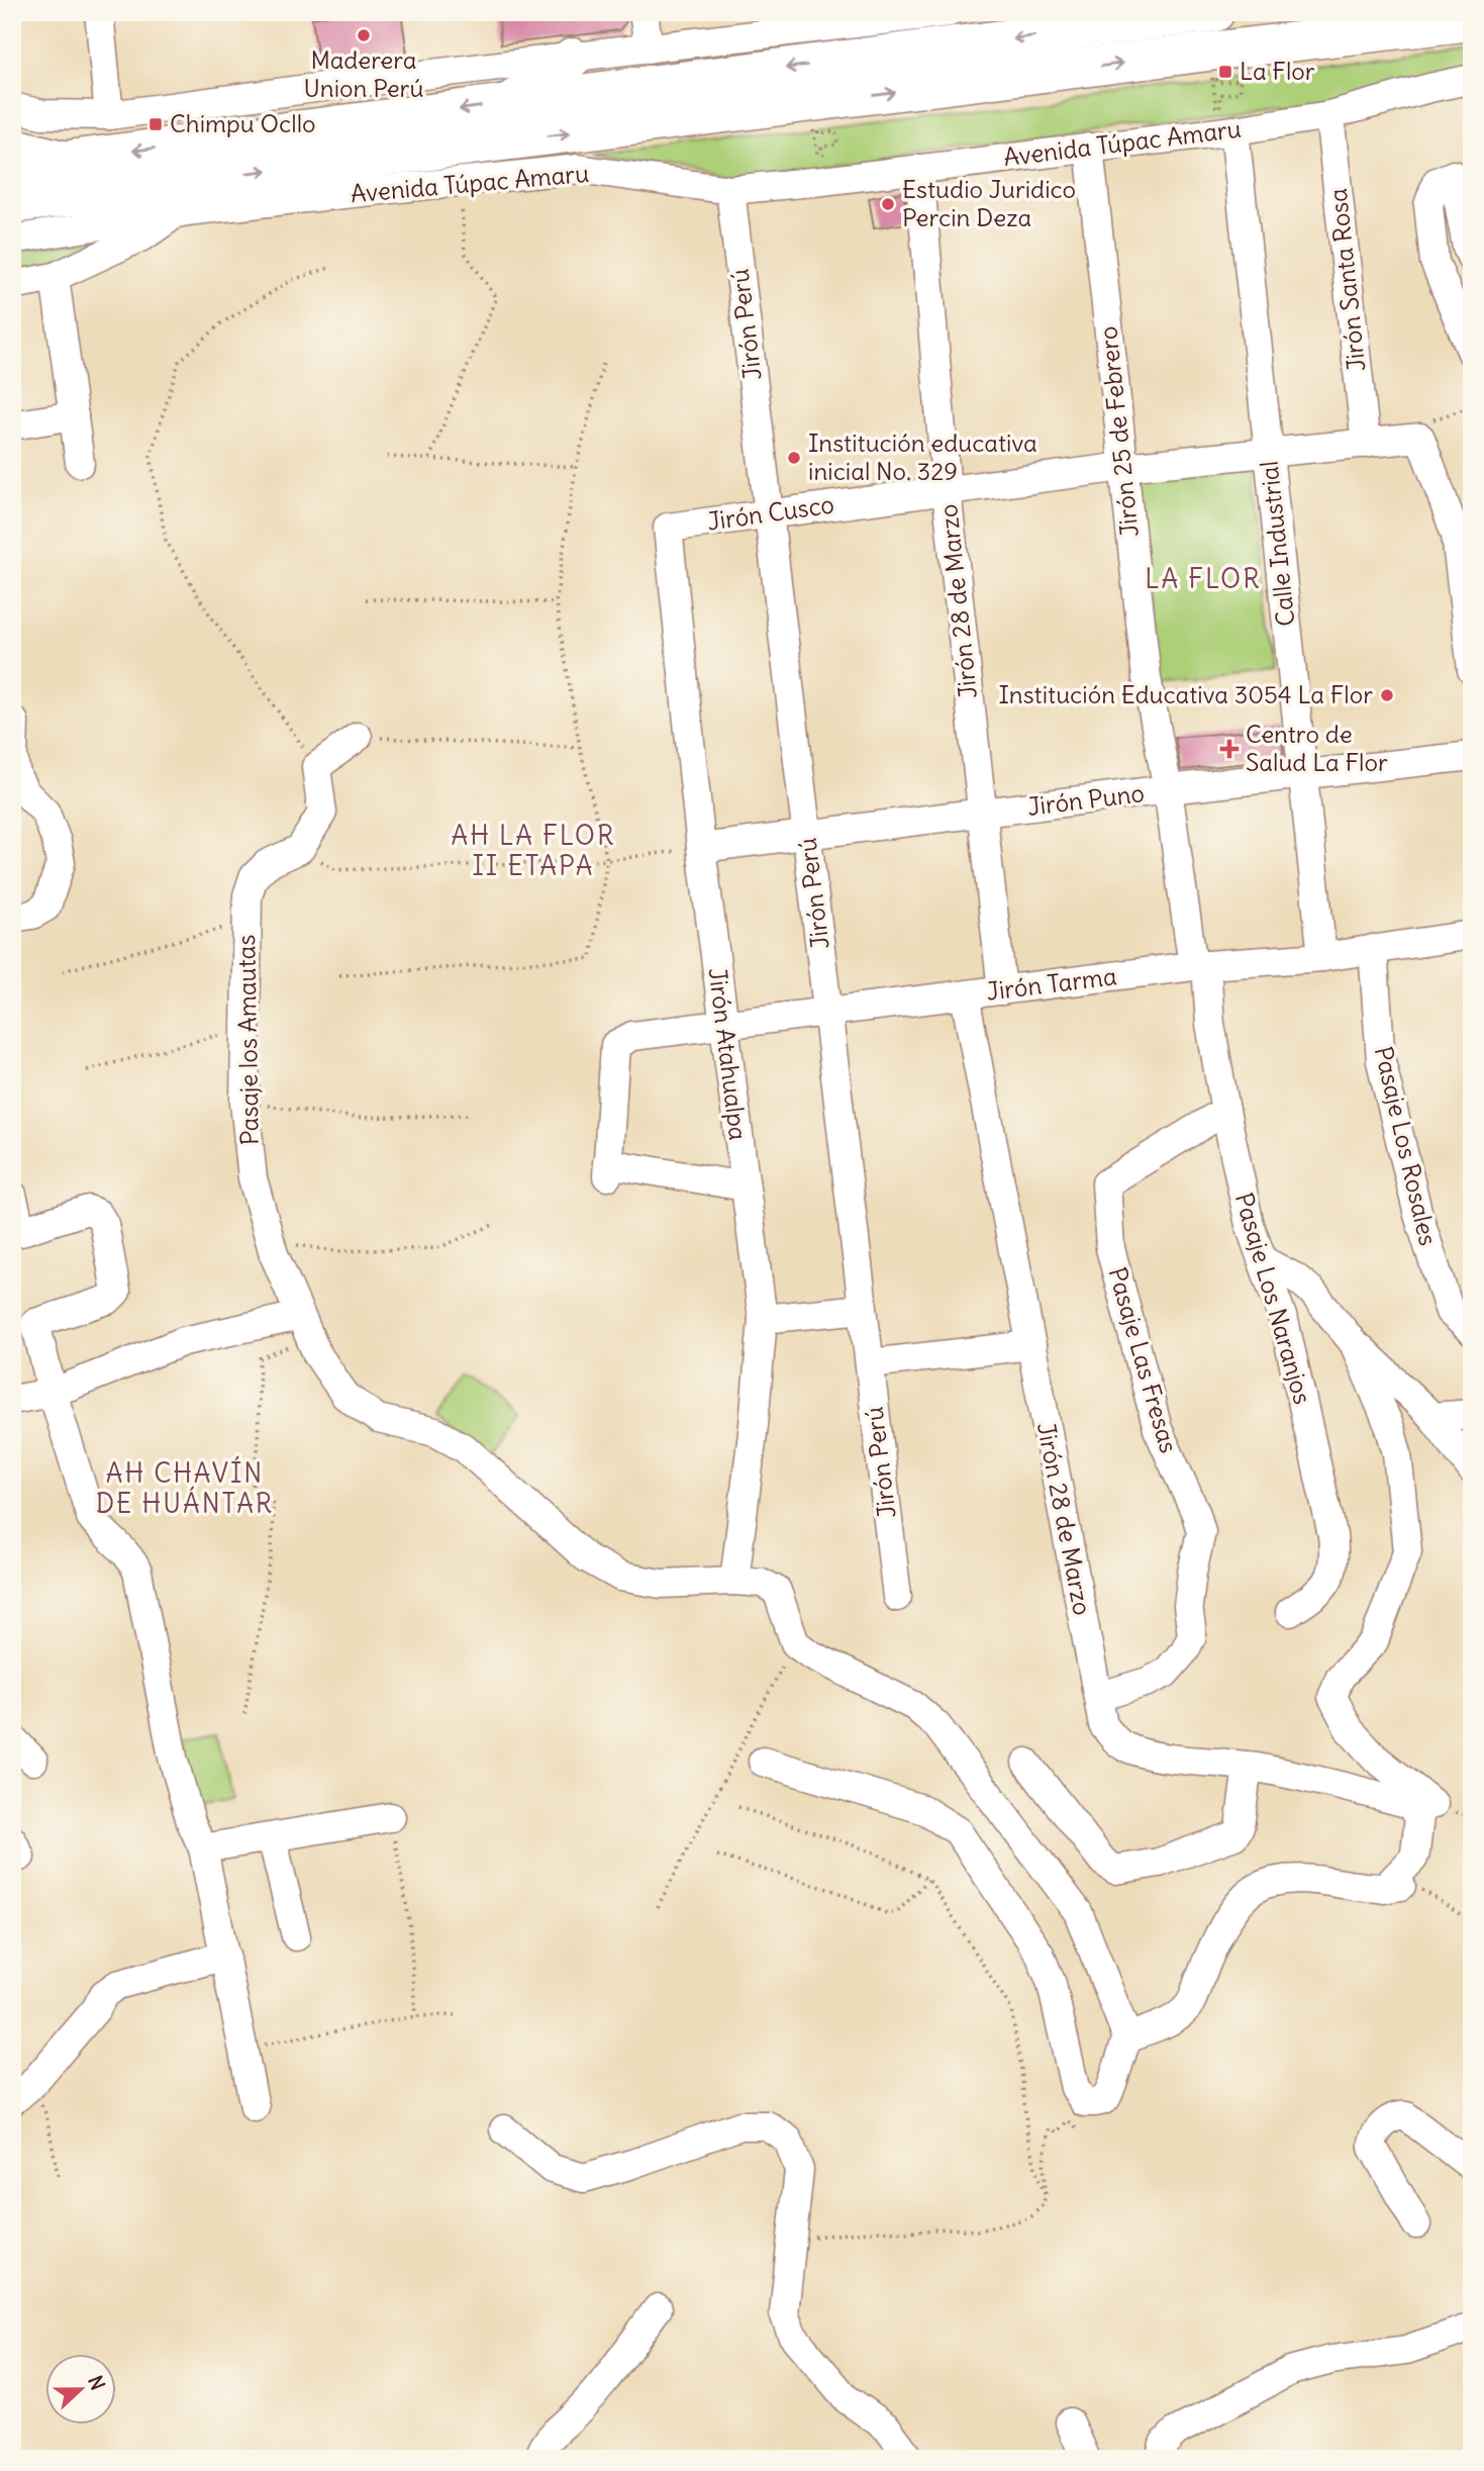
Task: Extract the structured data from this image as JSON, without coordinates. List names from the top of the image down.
{
  "streets": {
    "highway": ["Avenida Túpac Amaru"],
    "street": [
      "Jirón Santa Rosa",
      "Jirón Perú",
      "Jirón 25 de Febrero",
      "Jirón Cusco",
      "Calle Industrial",
      "Jirón 28 de Marzo",
      "Jirón Puno",
      "Jirón Tarma",
      "Pasaje los Amautas",
      "Jirón Atahualpa",
      "Pasaje Los Rosales",
      "Pasaje Los Naranjos",
      "Pasaje Las Fresas"
    ]
  },
  "crossings": [
    ["Avenida Túpac Amaru", "Jirón Santa Rosa"],
    ["Avenida Túpac Amaru", "Jirón Perú"],
    ["Avenida Túpac Amaru", "Jirón 25 de Febrero"],
    ["Avenida Túpac Amaru", "Calle Industrial"],
    ["Avenida Túpac Amaru", "Jirón 28 de Marzo"],
    ["Jirón Santa Rosa", "Jirón Cusco"],
    ["Jirón Perú", "Jirón Cusco"],
    ["Jirón Perú", "Jirón Puno"],
    ["Jirón Perú", "Jirón Tarma"],
    ["Jirón 25 de Febrero", "Jirón Cusco"],
    ["Jirón 25 de Febrero", "Jirón Puno"],
    ["Jirón 25 de Febrero", "Jirón Tarma"],
    ["Jirón 25 de Febrero", "Pasaje Los Naranjos"],
    ["Jirón Cusco", "Calle Industrial"],
    ["Jirón Cusco", "Jirón 28 de Marzo"],
    ["Jirón Cusco", "Jirón Atahualpa"],
    ["Calle Industrial", "Jirón Puno"],
    ["Calle Industrial", "Jirón Tarma"],
    ["Jirón 28 de Marzo", "Jirón Puno"],
    ["Jirón 28 de Marzo", "Jirón Tarma"],
    ["Jirón 28 de Marzo", "Pasaje Las Fresas"],
    ["Jirón Puno", "Jirón Atahualpa"],
    ["Jirón Tarma", "Jirón Atahualpa"],
    ["Jirón Tarma", "Pasaje Los Rosales"],
    ["Jirón Tarma", "Pasaje Los Naranjos"],
    ["Pasaje los Amautas", "Jirón Atahualpa"],
    ["Pasaje Los Naranjos", "Pasaje Las Fresas"]
  ],
  "districts": ["LA FLOR", "AH LA FLOR II ETAPA", "AH CHAVÍN DE HUÁNTAR"],
  "places": {
    "other": [
      "Maderera Union Perú",
      "Estudio Juridico Percin Deza",
      "Institución educativa inicial No. 329",
      "Institución Educativa 3054 La Flor"
    ],
    "transit": ["La Flor", "Chimpu Ocllo"],
    "health": ["Centro de Salud La Flor"]
  },
  "north": "right"
}
